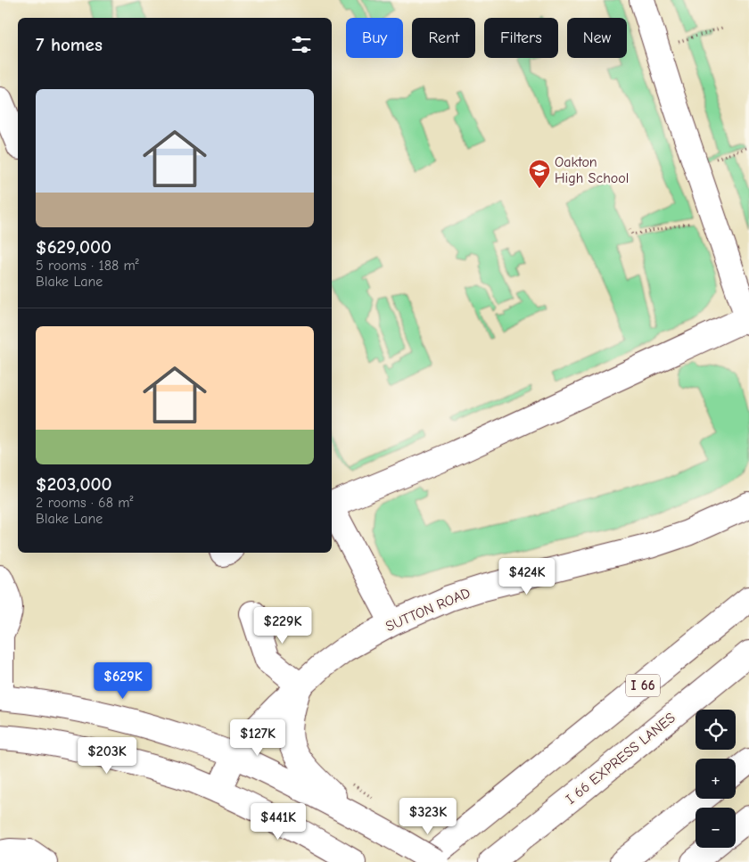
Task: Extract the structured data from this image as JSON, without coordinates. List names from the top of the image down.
{
  "streets": {
    "main road": ["SUTTON ROAD", "I 66", "I 66 EXPRESS LANES"]
  },
  "places": {
    "school or university": ["Oakton High School"]
  },
  "page": {
    "chip": [
      "Buy",
      "Rent",
      "Filters",
      "New"
    ],
    "heading": "7 homes",
    "list": [
      {
        "name": "$629,000",
        "note": "5 rooms · 188 m² · Blake Lane"
      },
      {
        "name": "$203,000",
        "note": "2 rooms · 68 m² · Blake Lane"
      }
    ],
    "price": [
      "$424K",
      "$229K",
      "$629K",
      "$127K",
      "$203K",
      "$323K",
      "$441K"
    ],
    "map_buttons": ["+", "−"]
  }
}
